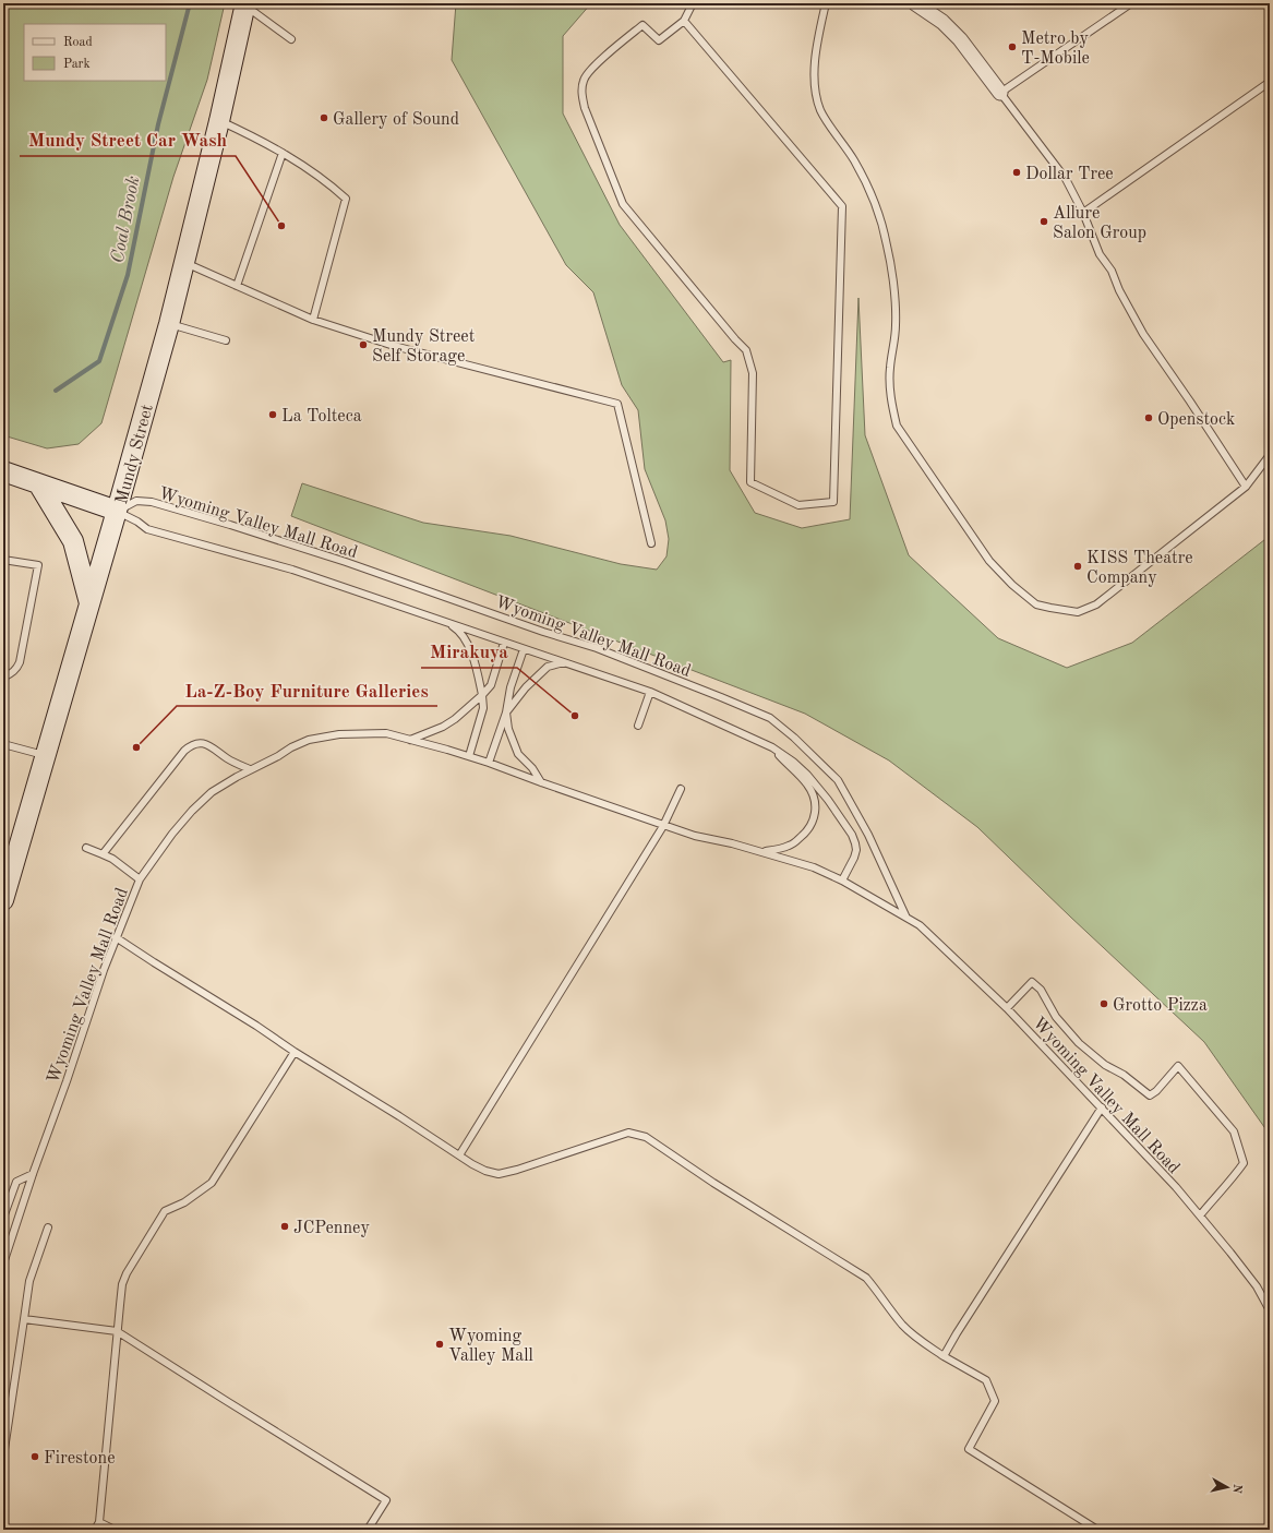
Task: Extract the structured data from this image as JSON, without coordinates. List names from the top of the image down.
{
  "streets": {
    "main road": ["Mundy Street"],
    "lane": ["Wyoming Valley Mall Road"]
  },
  "crossings": [
    ["Mundy Street", "Wyoming Valley Mall Road"]
  ],
  "water": ["Coal Brook"],
  "places": [
    "Metro by T-Mobile",
    "Gallery of Sound",
    "Dollar Tree",
    "Allure Salon Group",
    "Mundy Street Car Wash",
    "Mundy Street Self Storage",
    "La Tolteca",
    "Openstock",
    "KISS Theatre Company",
    "Mirakuya",
    "La-Z-Boy Furniture Galleries",
    "Grotto Pizza",
    "JCPenney",
    "Wyoming Valley Mall",
    "Firestone"
  ],
  "legend": ["Road", "Park"],
  "north": "right"
}
